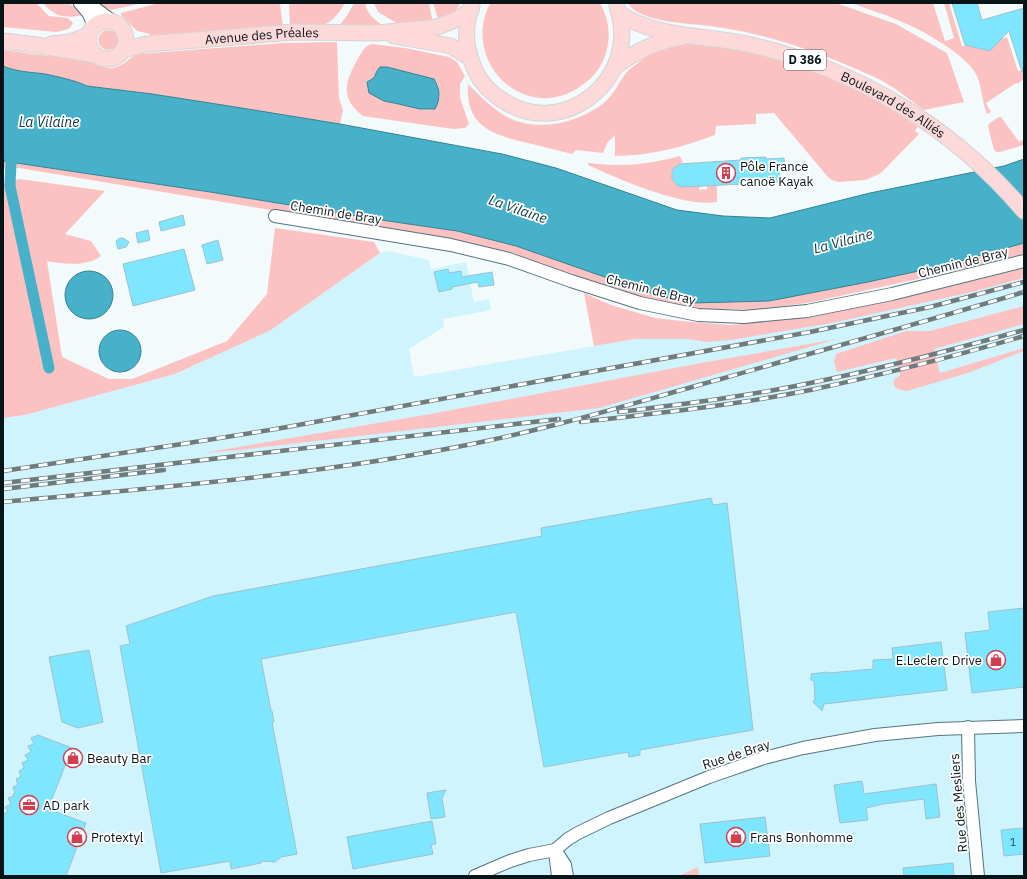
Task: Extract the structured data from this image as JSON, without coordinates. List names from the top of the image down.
{
  "streets": {
    "main road": ["Avenue des Préales", "D 386", "Boulevard des Alliés"],
    "street": ["Chemin de Bray", "Rue de Bray", "Rue des Mesliers"]
  },
  "crossings": [
    ["Rue de Bray", "Rue des Mesliers"]
  ],
  "water": ["La Vilaine"],
  "places": {
    "building": ["Pôle France canoë Kayak"],
    "shop": [
      "E.Leclerc Drive",
      "Beauty Bar",
      "Protextyl",
      "Frans Bonhomme"
    ],
    "office": ["AD park"]
  },
  "house_numbers": ["1"]
}
